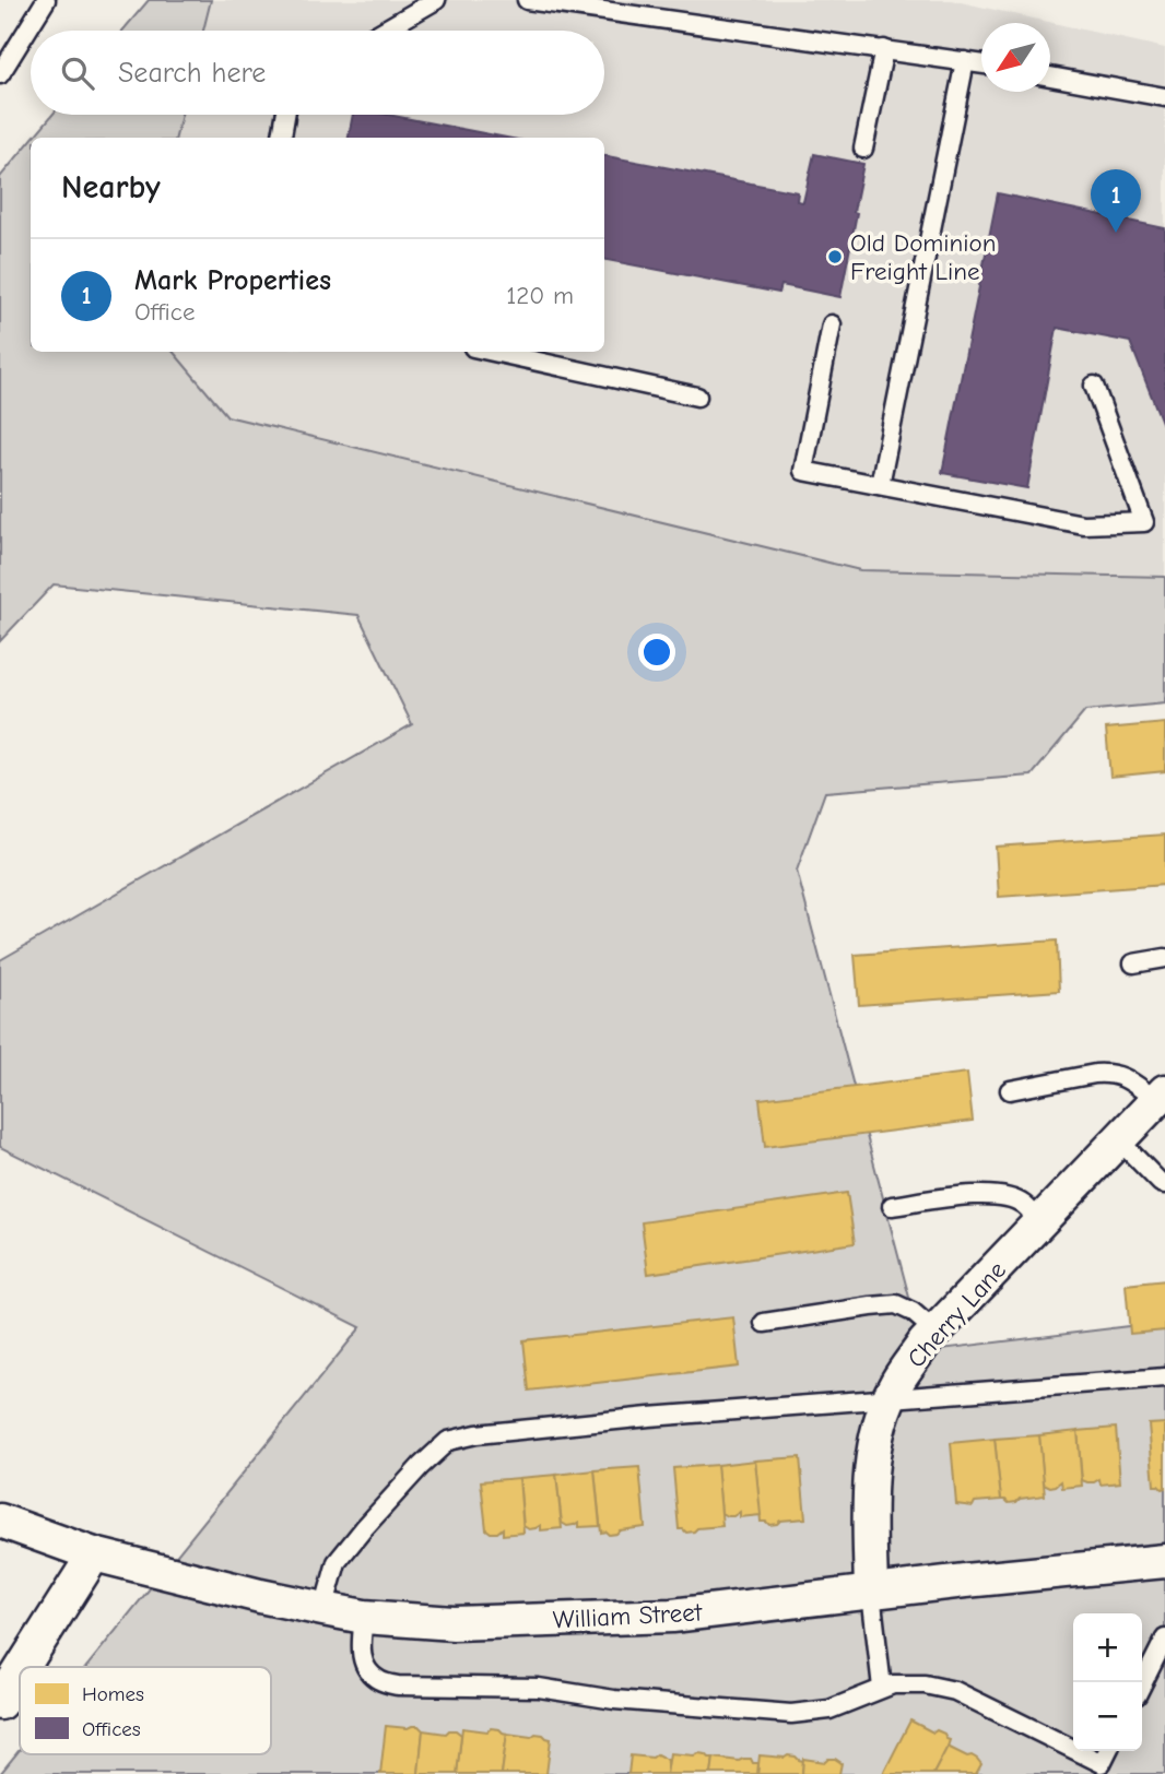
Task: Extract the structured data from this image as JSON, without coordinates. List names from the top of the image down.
{
  "streets": {
    "street": ["Cherry Lane", "William Street"]
  },
  "crossings": [
    ["Cherry Lane", "William Street"]
  ],
  "places": ["Old Dominion Freight Line"],
  "legend": ["Homes", "Offices"],
  "north": "bottom left",
  "page": {
    "search": "Search here",
    "heading": "Nearby",
    "pins": "1",
    "list": [
      {
        "mark": "1",
        "name": "Mark Properties",
        "note": "Office",
        "value": "120 m"
      }
    ],
    "map_buttons": ["+", "−"]
  }
}
